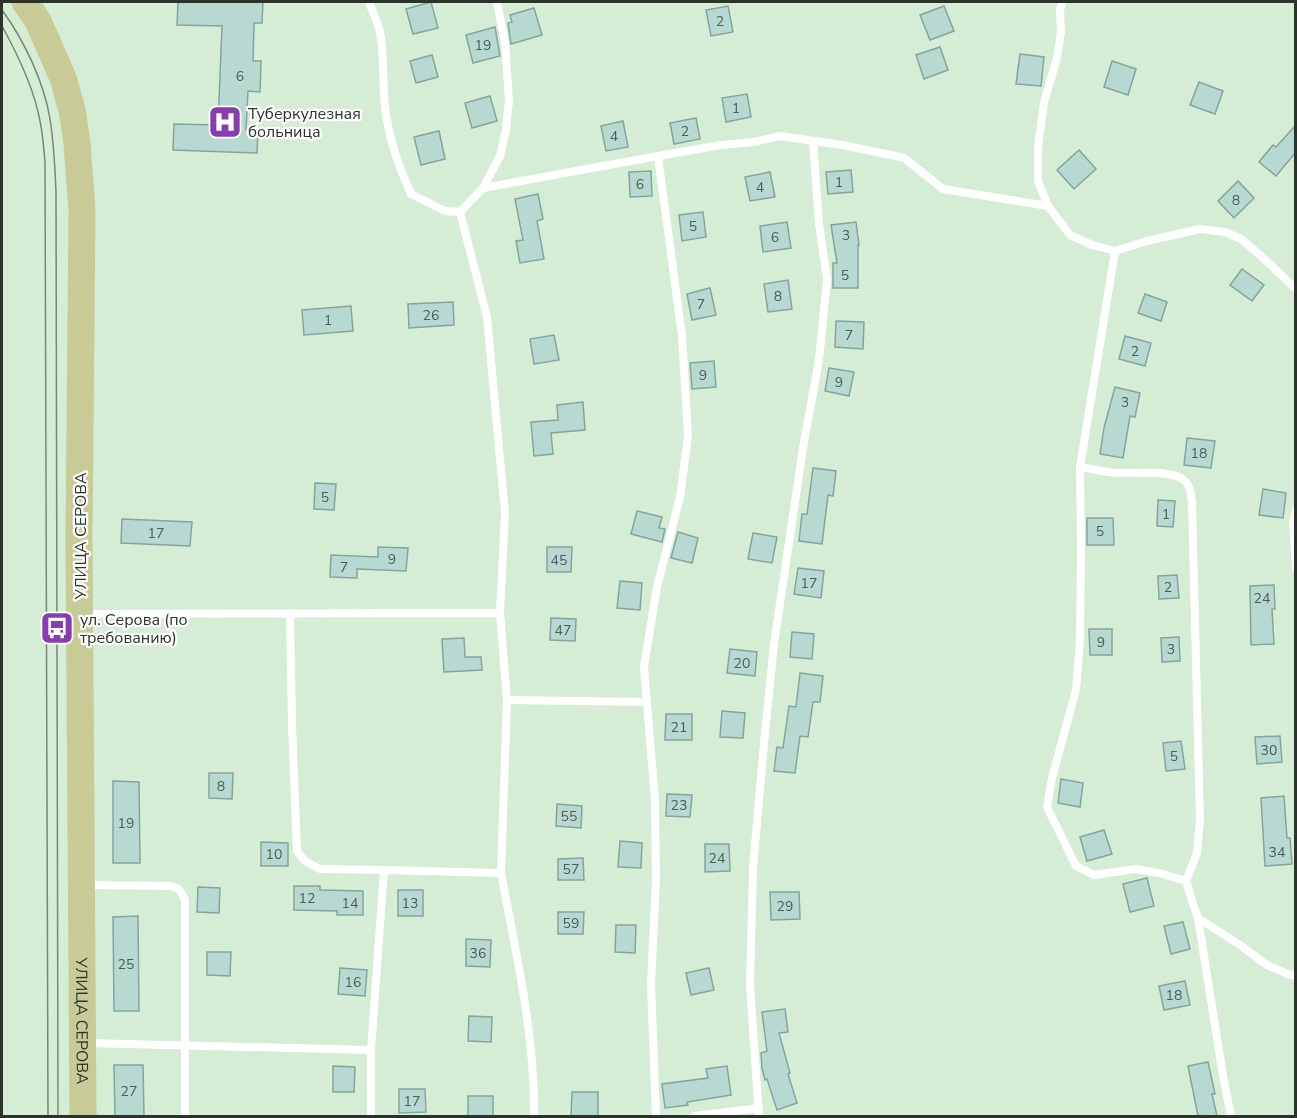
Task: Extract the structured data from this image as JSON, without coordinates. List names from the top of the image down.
{
  "streets": {
    "main road": ["УЛИЦА СЕРОВА"]
  },
  "places": {
    "hospital": ["Туберкулезная больница"],
    "bus stop": ["ул. Серова (по требованию)"]
  },
  "house_numbers": [
    "2",
    "19",
    "6",
    "1",
    "2",
    "4",
    "1",
    "6",
    "4",
    "8",
    "5",
    "3",
    "6",
    "5",
    "8",
    "7",
    "26",
    "1",
    "7",
    "2",
    "9",
    "9",
    "3",
    "18",
    "5",
    "1",
    "5",
    "17",
    "9",
    "45",
    "7",
    "17",
    "2",
    "24",
    "47",
    "9",
    "3",
    "20",
    "21",
    "30",
    "5",
    "8",
    "23",
    "55",
    "19",
    "34",
    "10",
    "24",
    "57",
    "12",
    "14",
    "13",
    "29",
    "59",
    "36",
    "25",
    "16",
    "18",
    "27",
    "17"
  ]
}
